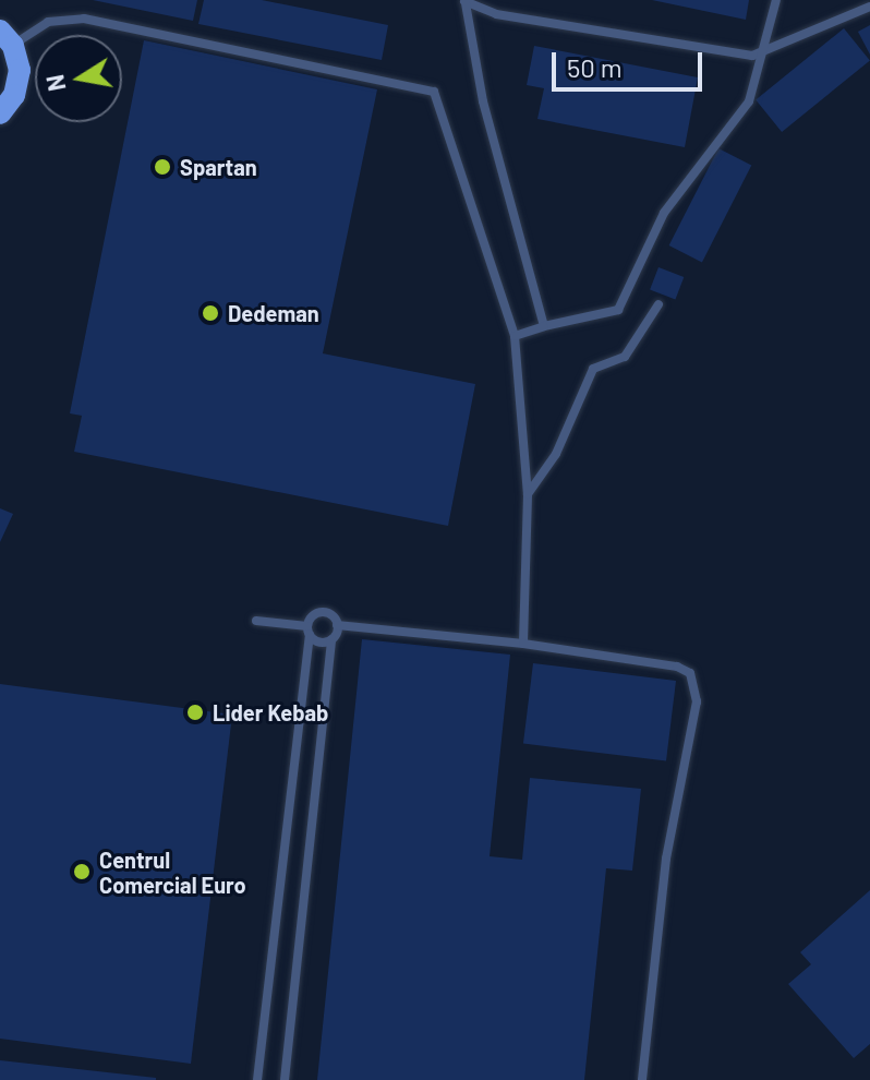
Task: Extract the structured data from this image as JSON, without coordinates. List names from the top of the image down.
{
  "places": [
    "Spartan",
    "Dedeman",
    "Lider Kebab",
    "Centrul Comercial Euro"
  ],
  "scale_bar": "50 m",
  "north": "left"
}
